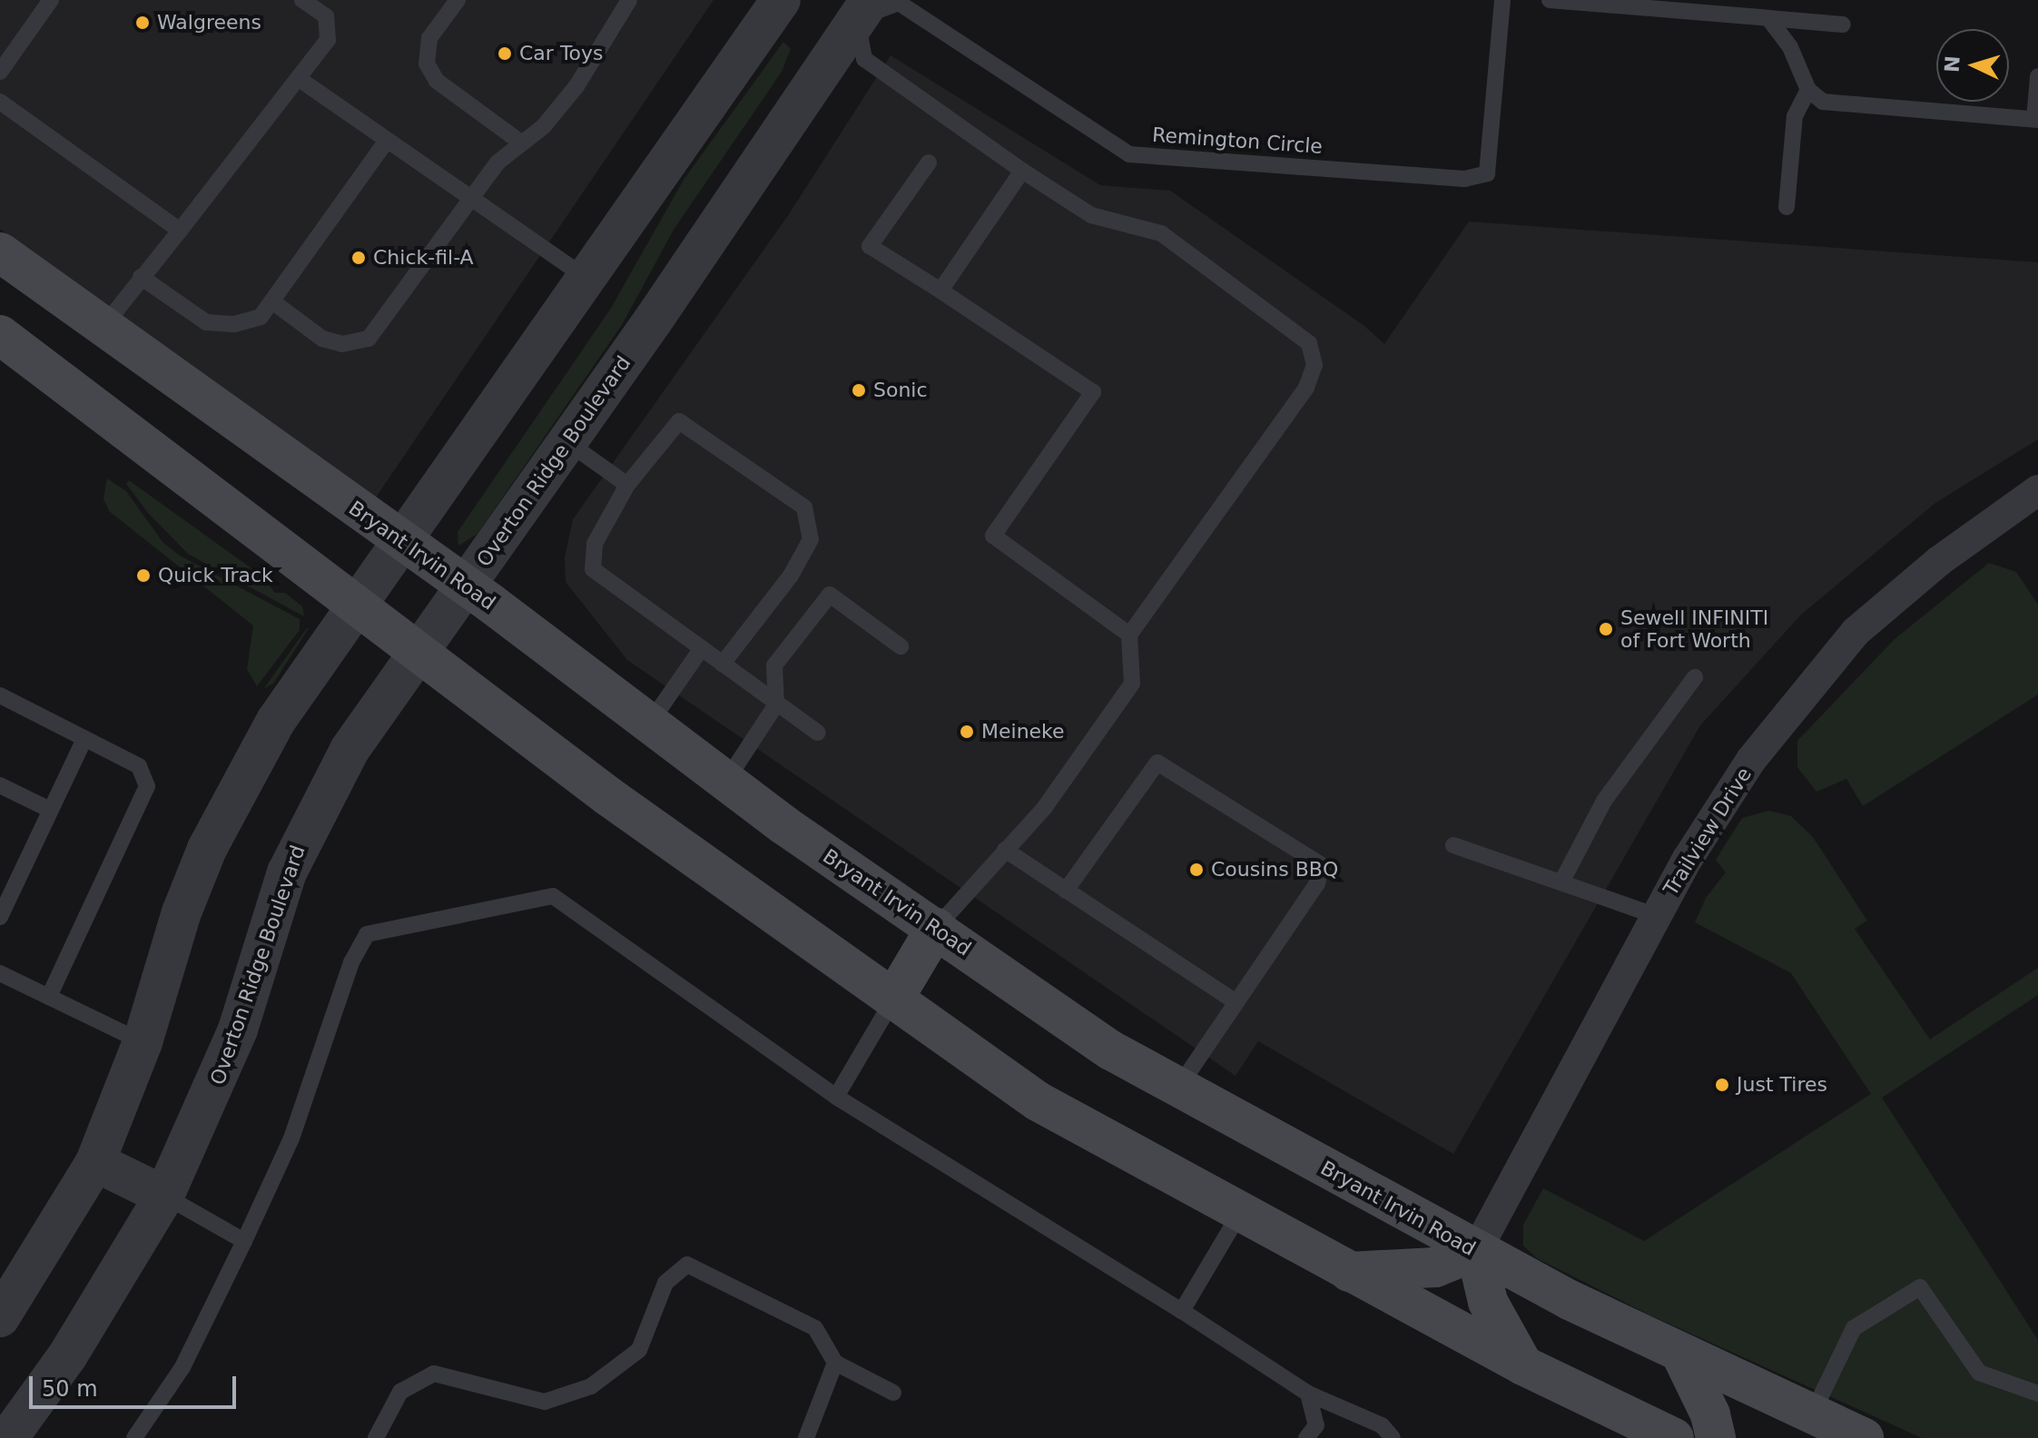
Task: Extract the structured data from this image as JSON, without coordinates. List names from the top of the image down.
{
  "streets": {
    "main road": ["Bryant Irvin Road"],
    "street": ["Overton Ridge Boulevard", "Trailview Drive"],
    "lane": ["Remington Circle"]
  },
  "crossings": [
    ["Remington Circle", "Overton Ridge Boulevard"],
    ["Overton Ridge Boulevard", "Bryant Irvin Road"],
    ["Bryant Irvin Road", "Trailview Drive"]
  ],
  "places": [
    "Walgreens",
    "Car Toys",
    "Chick-fil-A",
    "Sonic",
    "Quick Track",
    "Sewell INFINITI of Fort Worth",
    "Meineke",
    "Cousins BBQ",
    "Just Tires"
  ],
  "scale_bar": "50 m",
  "north": "left"
}
